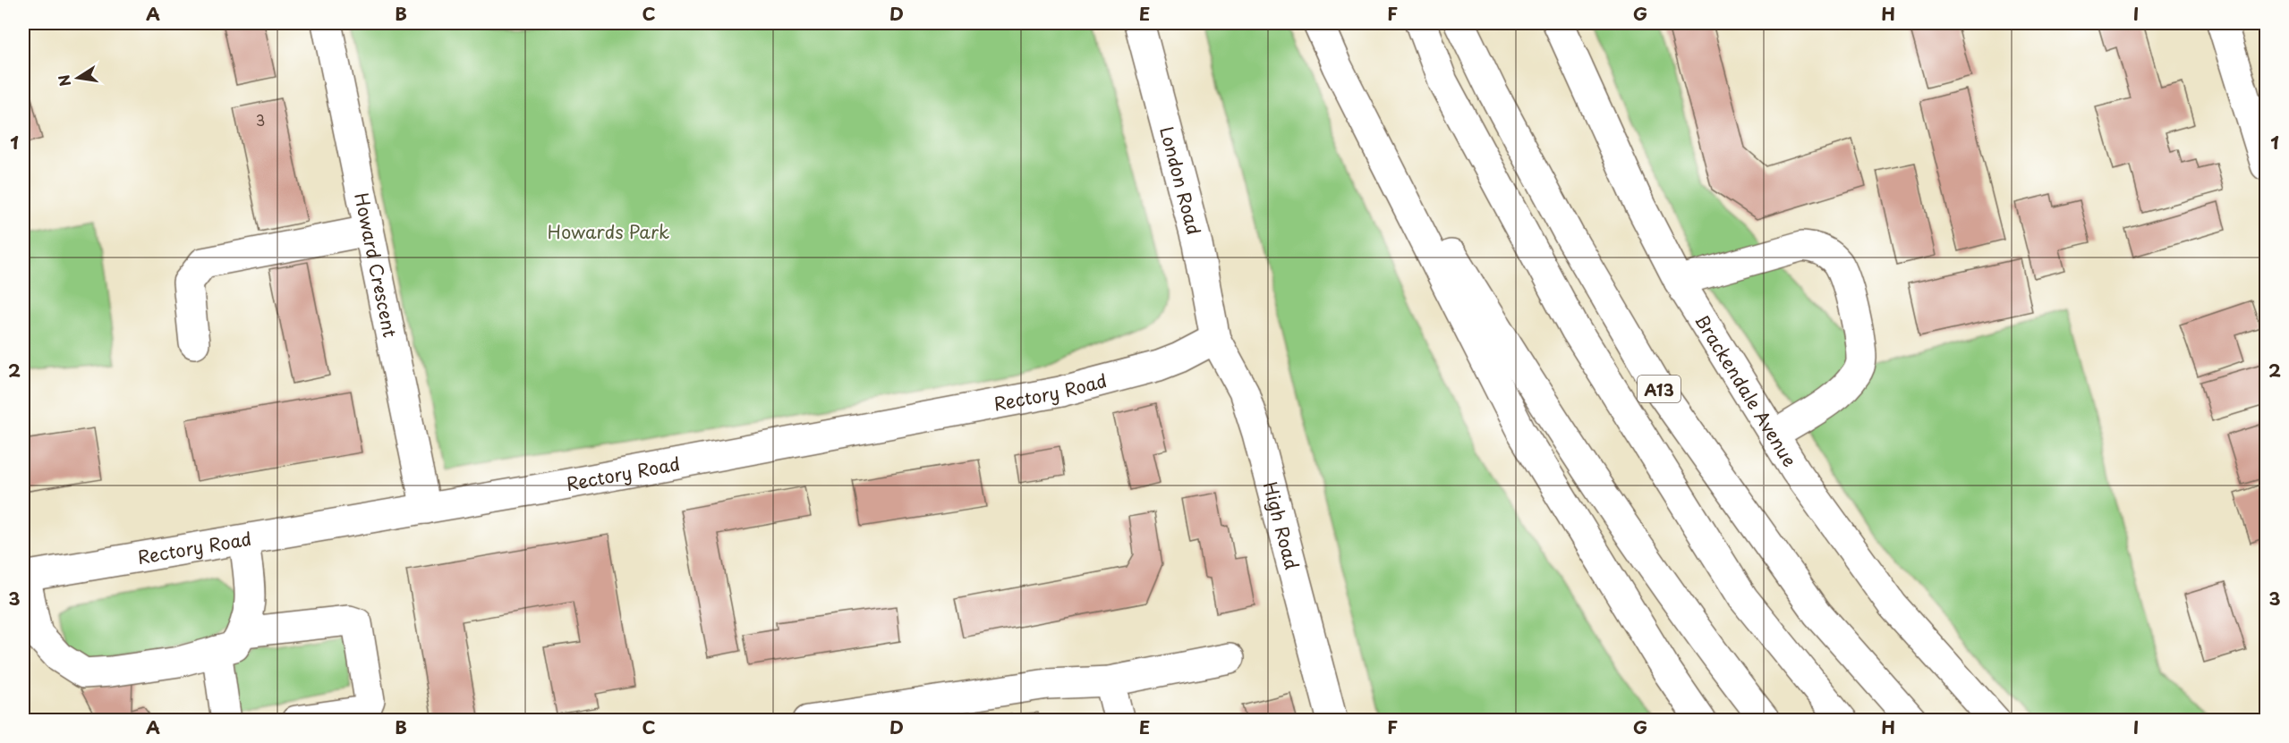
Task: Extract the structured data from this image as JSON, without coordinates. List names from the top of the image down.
{
  "streets": {
    "main road": [
      "London Road",
      "Howard Crescent",
      "A13",
      "Brackendale Avenue",
      "Rectory Road",
      "High Road"
    ]
  },
  "crossings": [
    ["London Road", "Rectory Road"],
    ["London Road", "High Road"],
    ["Howard Crescent", "Rectory Road"],
    ["Rectory Road", "High Road"]
  ],
  "parks": ["Howards Park"],
  "house_numbers": ["3"],
  "north": "left",
  "grid": {
    "columns": [
      "A",
      "B",
      "C",
      "D",
      "E",
      "F",
      "G",
      "H",
      "I"
    ],
    "rows": ["1", "2", "3"]
  }
}
